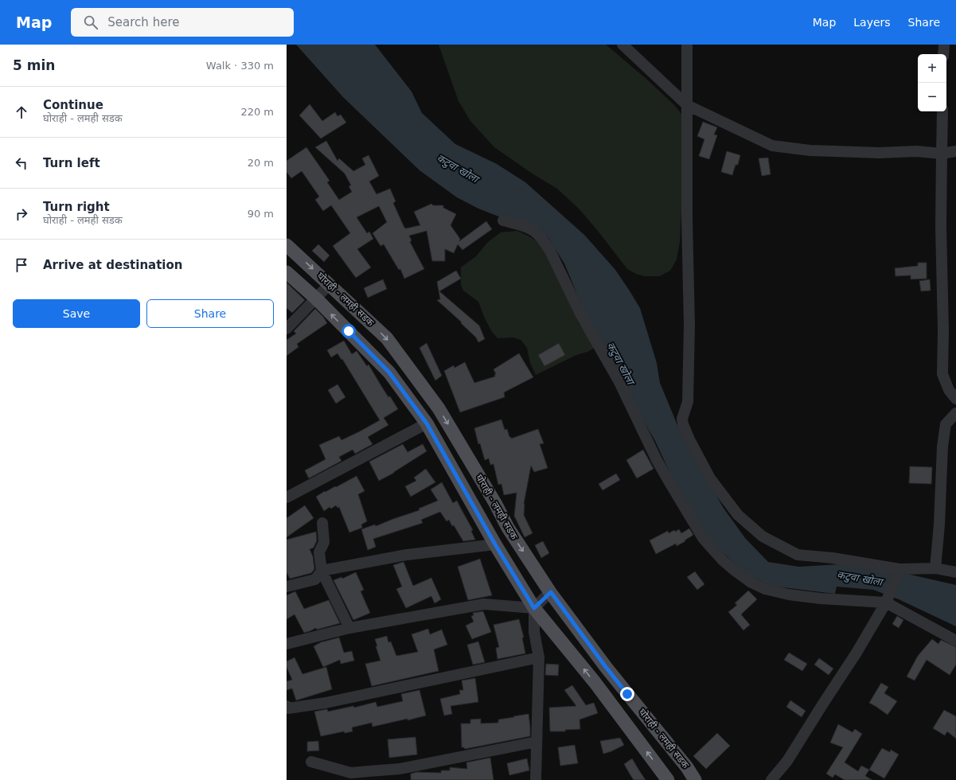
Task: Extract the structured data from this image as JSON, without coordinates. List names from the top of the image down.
{
  "streets": {
    "main road": ["घोराही - लमही सडक"]
  },
  "water": ["कटुवा खोला"],
  "page": {
    "header": "Map",
    "search": "Search here",
    "nav": ["Map", "Layers", "Share"],
    "heading": ["5 min", "Walk · 330 m"],
    "map_buttons": ["+", "−"],
    "list": [
      ["Continue", "घोराही - लमही सडक", "220 m"],
      ["Turn left", "20 m"],
      ["Turn right", "घोराही - लमही सडक", "90 m"],
      "Arrive at destination"
    ],
    "buttons": ["Save", "Share"]
  }
}
